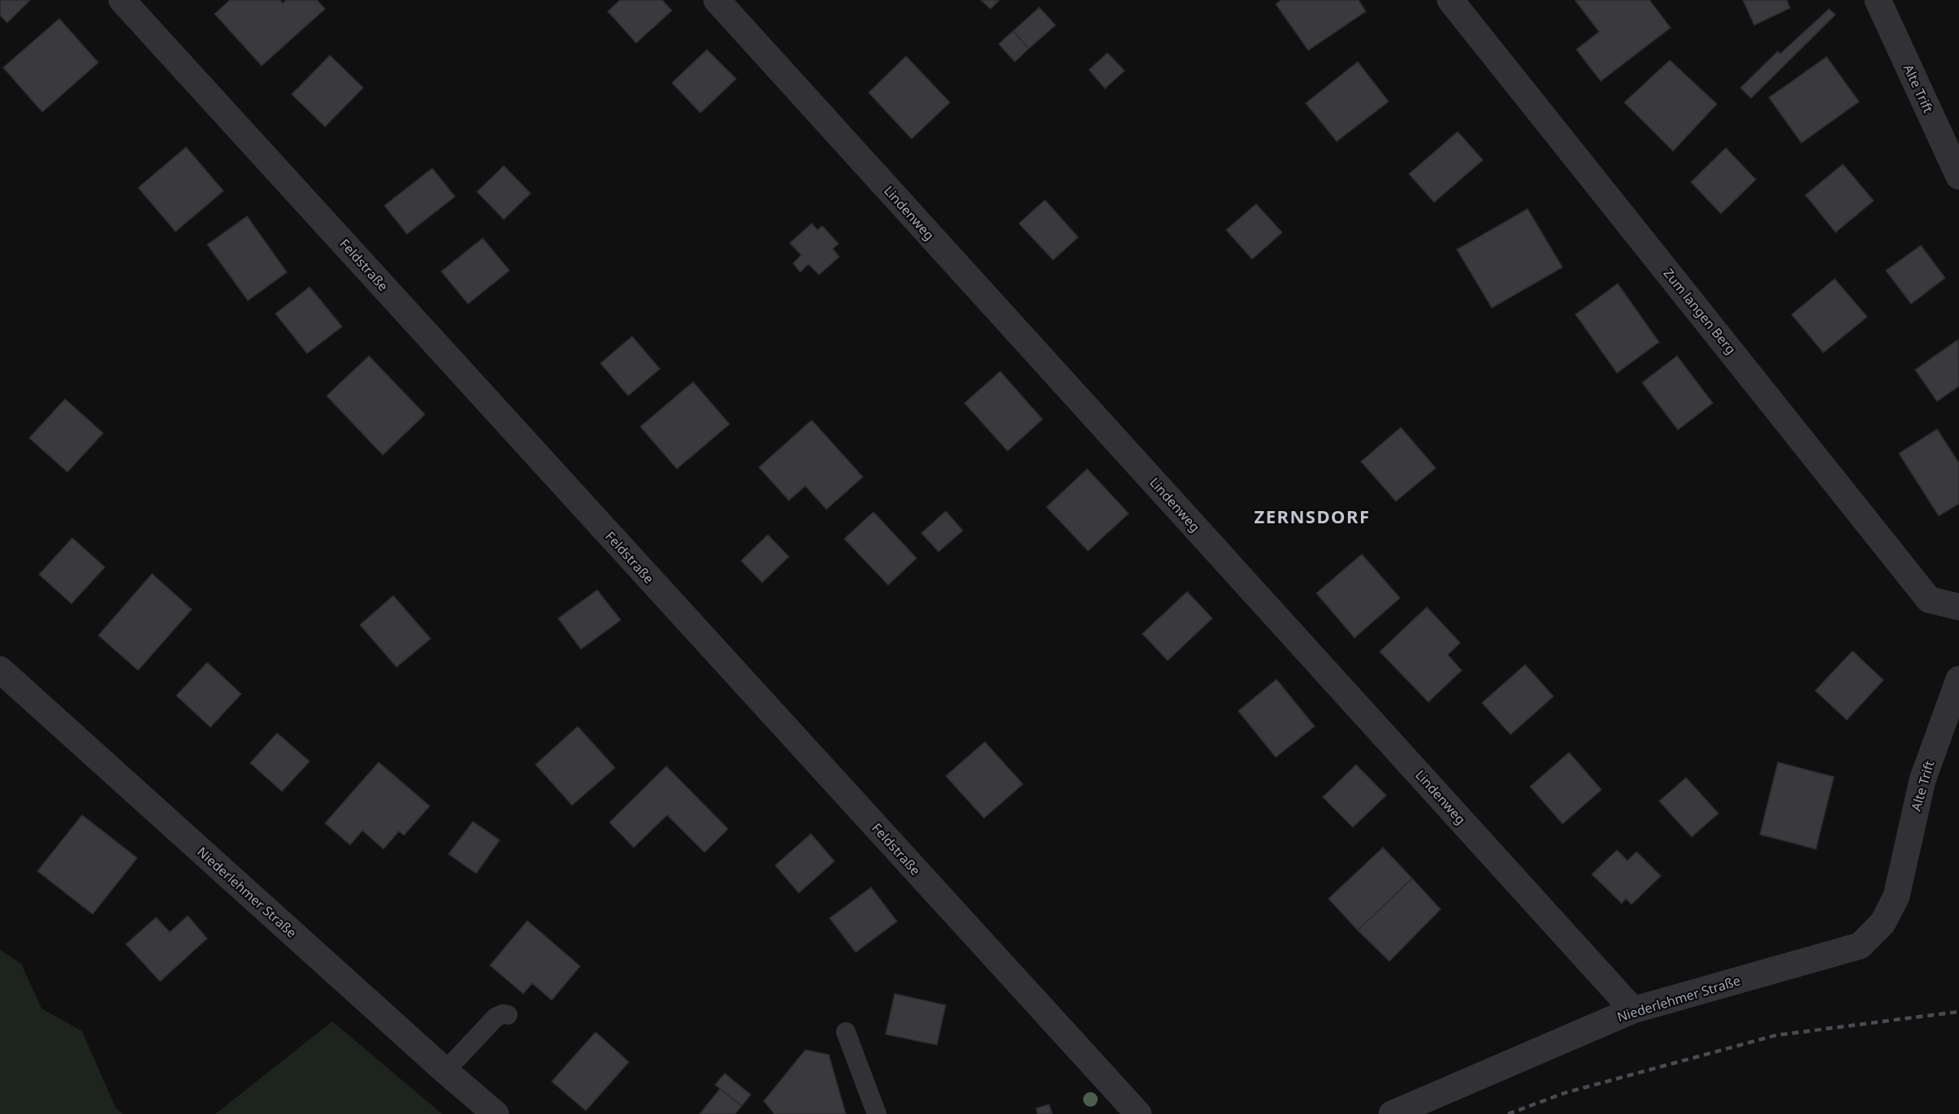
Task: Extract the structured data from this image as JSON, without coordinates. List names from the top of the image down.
{
  "streets": {
    "street": [
      "Alte Trift",
      "Lindenweg",
      "Feldstraße",
      "Zum langen Berg",
      "Niederlehmer Straße"
    ]
  },
  "crossings": [
    ["Alte Trift", "Niederlehmer Straße"],
    ["Lindenweg", "Niederlehmer Straße"]
  ],
  "districts": ["ZERNSDORF"]
}
